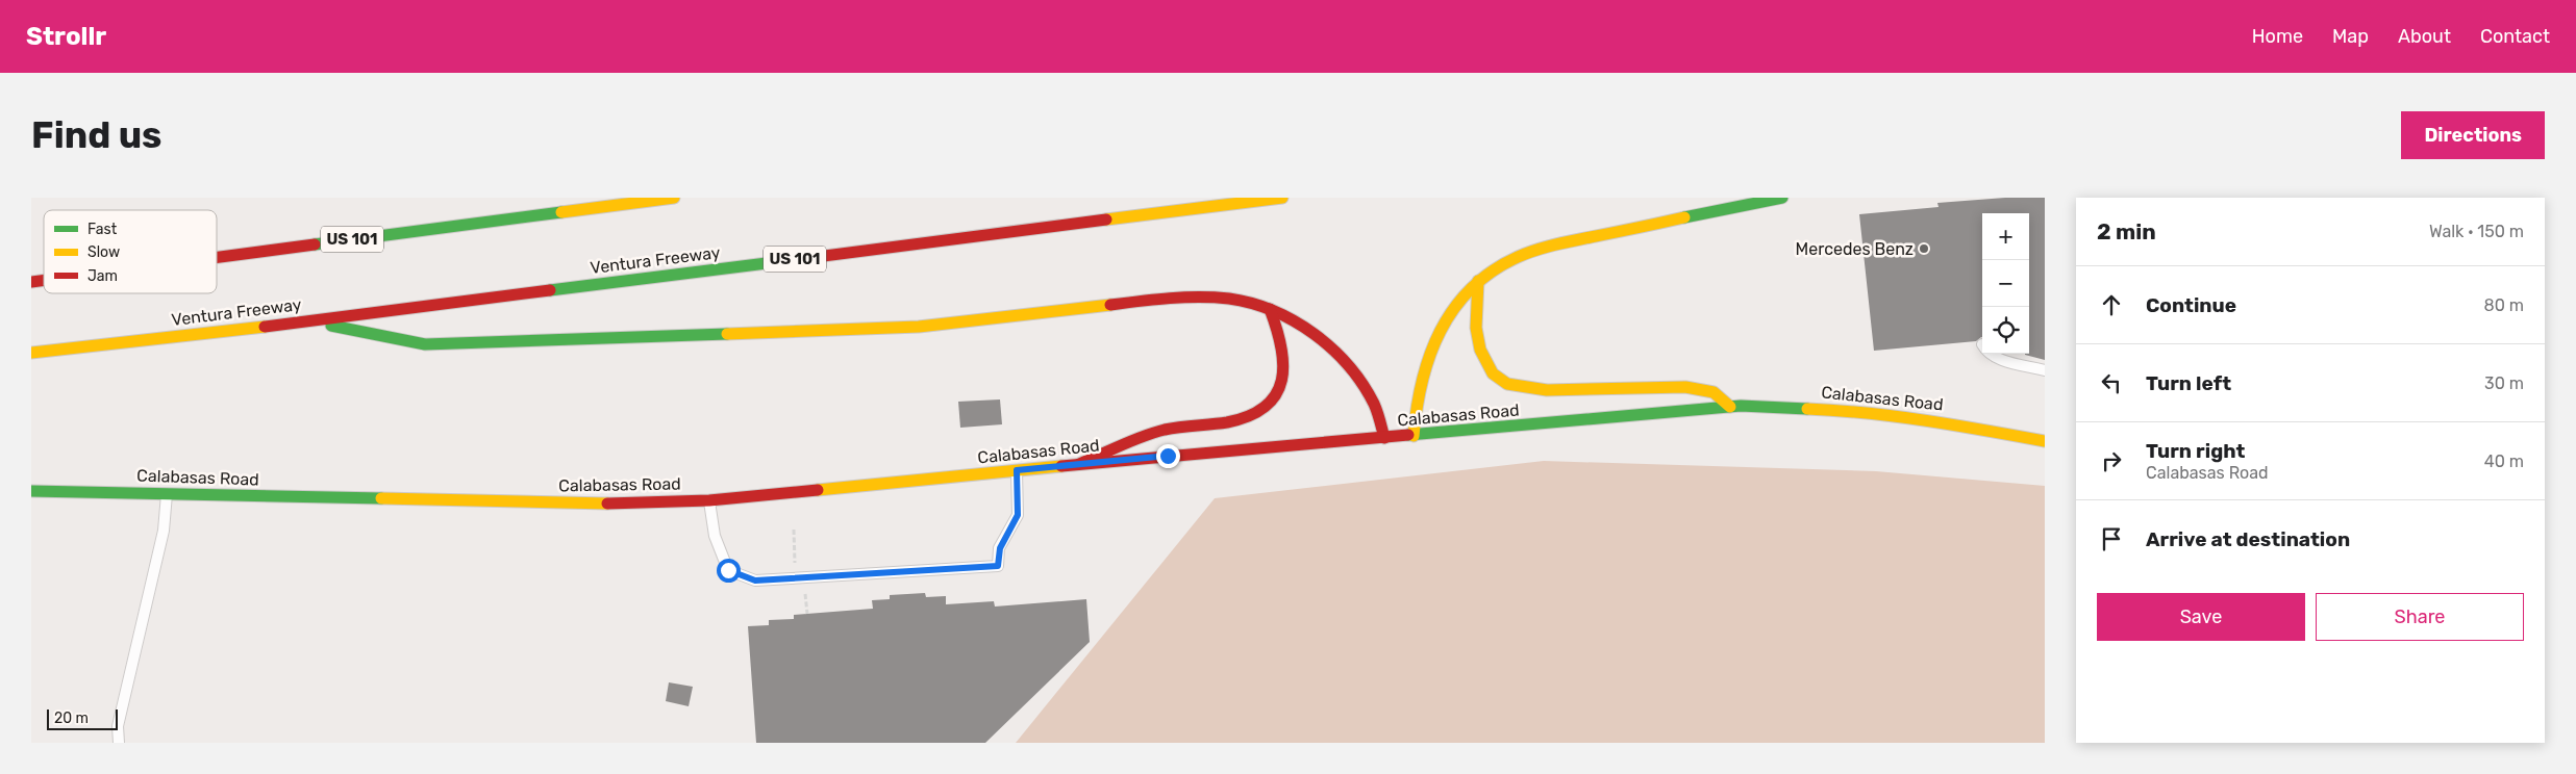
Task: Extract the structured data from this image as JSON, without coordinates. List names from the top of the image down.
{
  "streets": {
    "main road": ["US 101", "Ventura Freeway", "Calabasas Road"]
  },
  "places": ["Mercedes Benz"],
  "legend": ["Fast", "Slow", "Jam"],
  "scale_bar": "20 m",
  "page": {
    "header": "Strollr",
    "nav": [
      "Home",
      "Map",
      "About",
      "Contact"
    ],
    "buttons": [
      "Directions",
      ["Save", "Share"]
    ],
    "title": "Find us",
    "heading": ["2 min", "Walk · 150 m"],
    "map_buttons": ["+", "−"],
    "list": [
      ["Continue", "80 m"],
      ["Turn left", "30 m"],
      ["Turn right", "Calabasas Road", "40 m"],
      "Arrive at destination"
    ],
    "scale": "20 m"
  }
}
